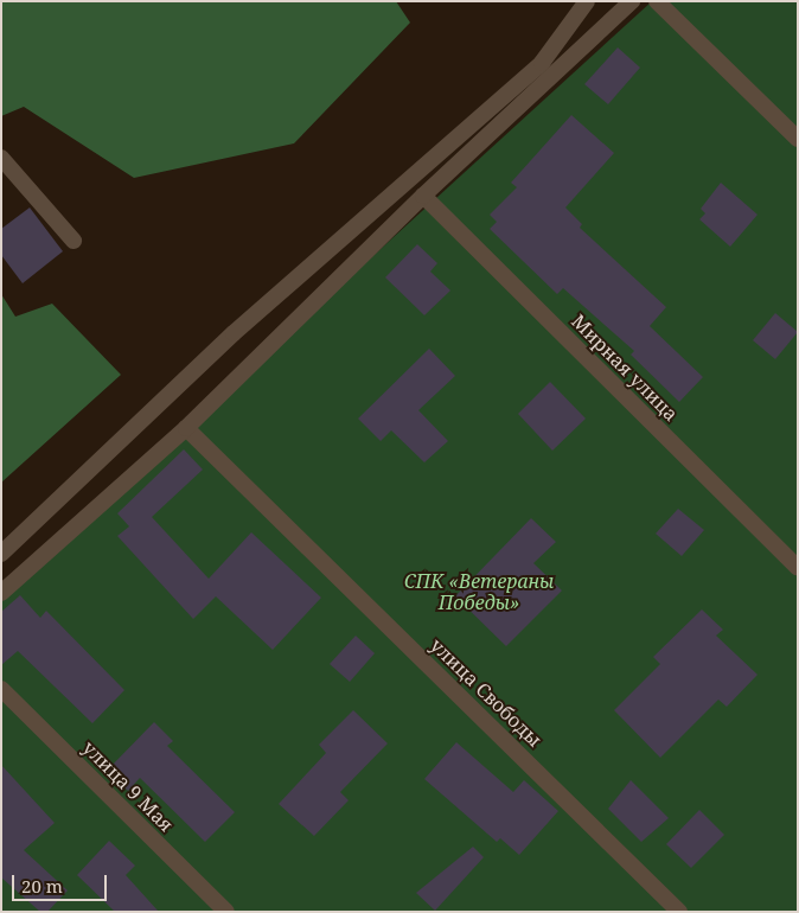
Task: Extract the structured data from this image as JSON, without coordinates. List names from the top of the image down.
{
  "streets": {
    "street": ["Мирная улица", "улица Свободы", "улица 9 Мая"]
  },
  "parks": ["СПК «Ветераны Победы»"],
  "scale_bar": "20 m"
}
